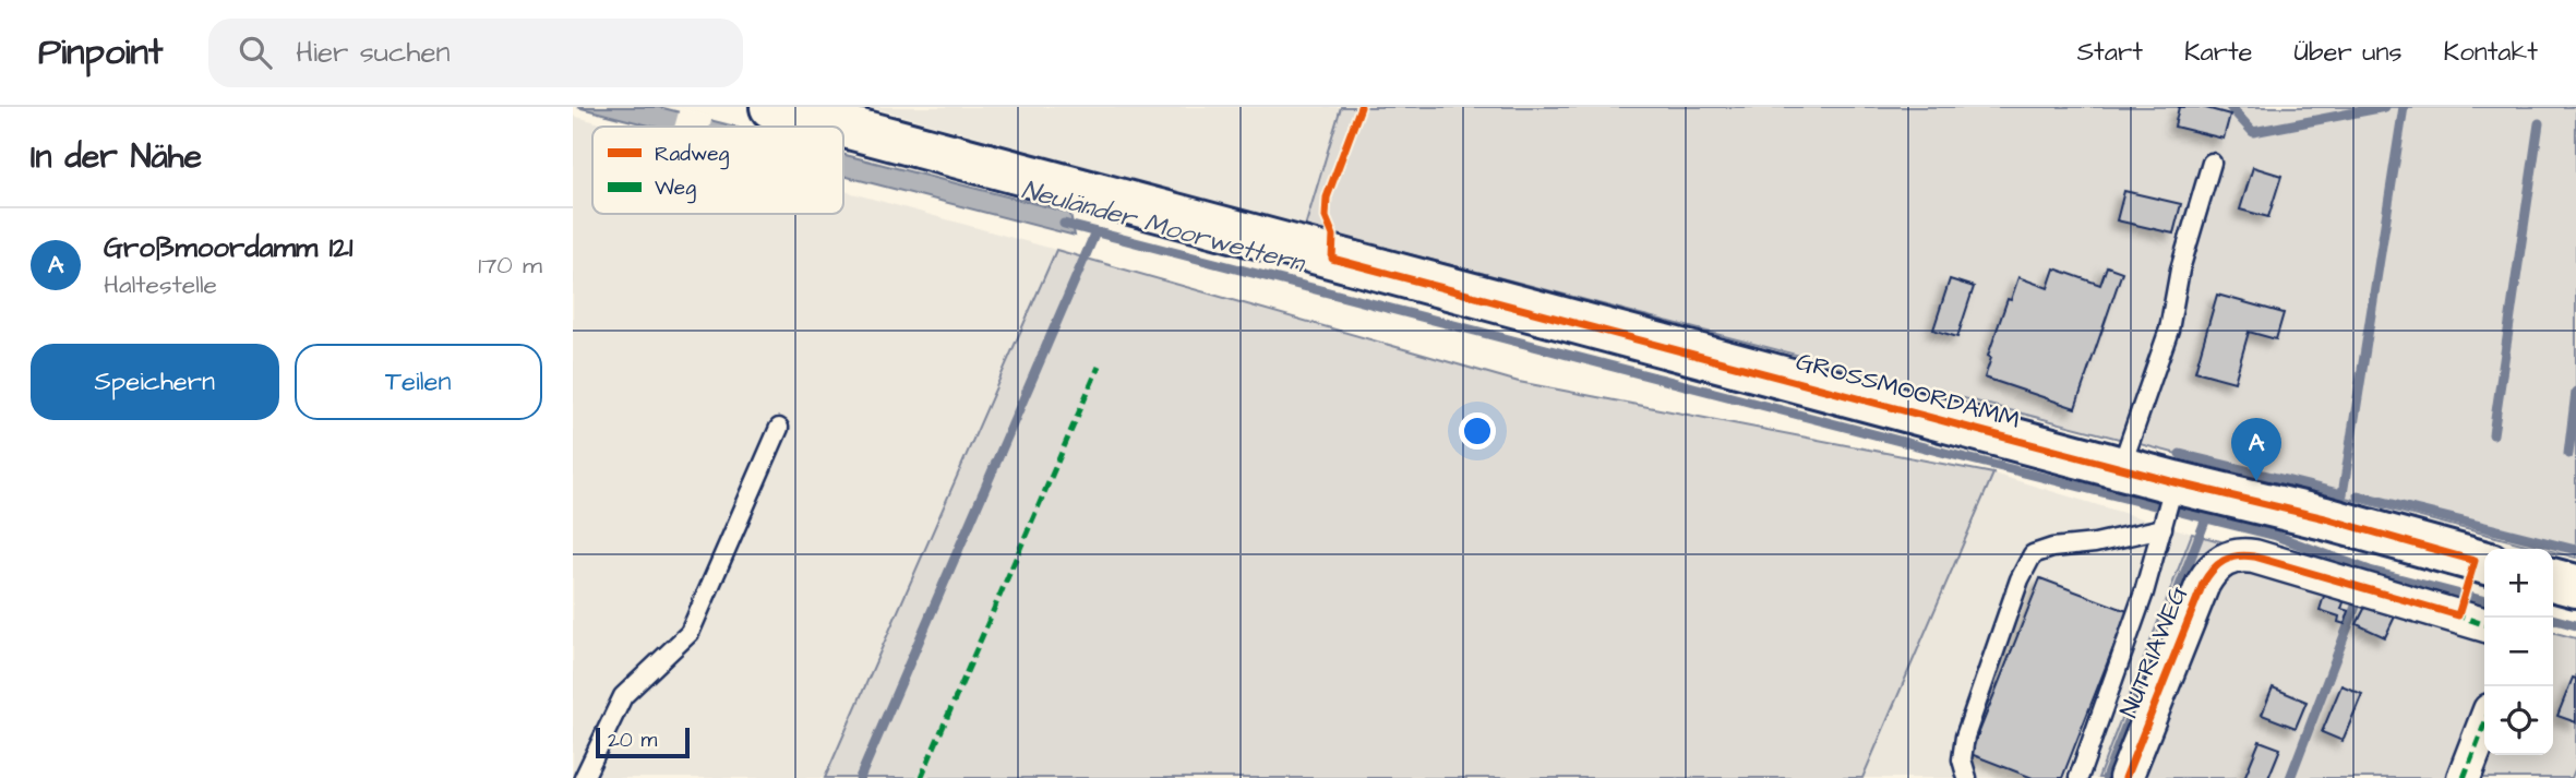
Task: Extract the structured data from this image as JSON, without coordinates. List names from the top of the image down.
{
  "streets": {
    "street": ["GROSSMOORDAMM", "NUTRIAWEG"]
  },
  "water": ["Neuländer Moorwettern"],
  "legend": ["Radweg", "Weg"],
  "scale_bar": "20 m",
  "page": {
    "header": "Pinpoint",
    "search": "Hier suchen",
    "nav": [
      "Start",
      "Karte",
      "Über uns",
      "Kontakt"
    ],
    "heading": "In der Nähe",
    "list": [
      {
        "mark": "A",
        "name": "Großmoordamm 121",
        "note": "Haltestelle",
        "value": "170 m"
      }
    ],
    "buttons": ["Speichern", "Teilen"],
    "pins": "A",
    "map_buttons": ["+", "−"],
    "scale": "20 m"
  }
}
